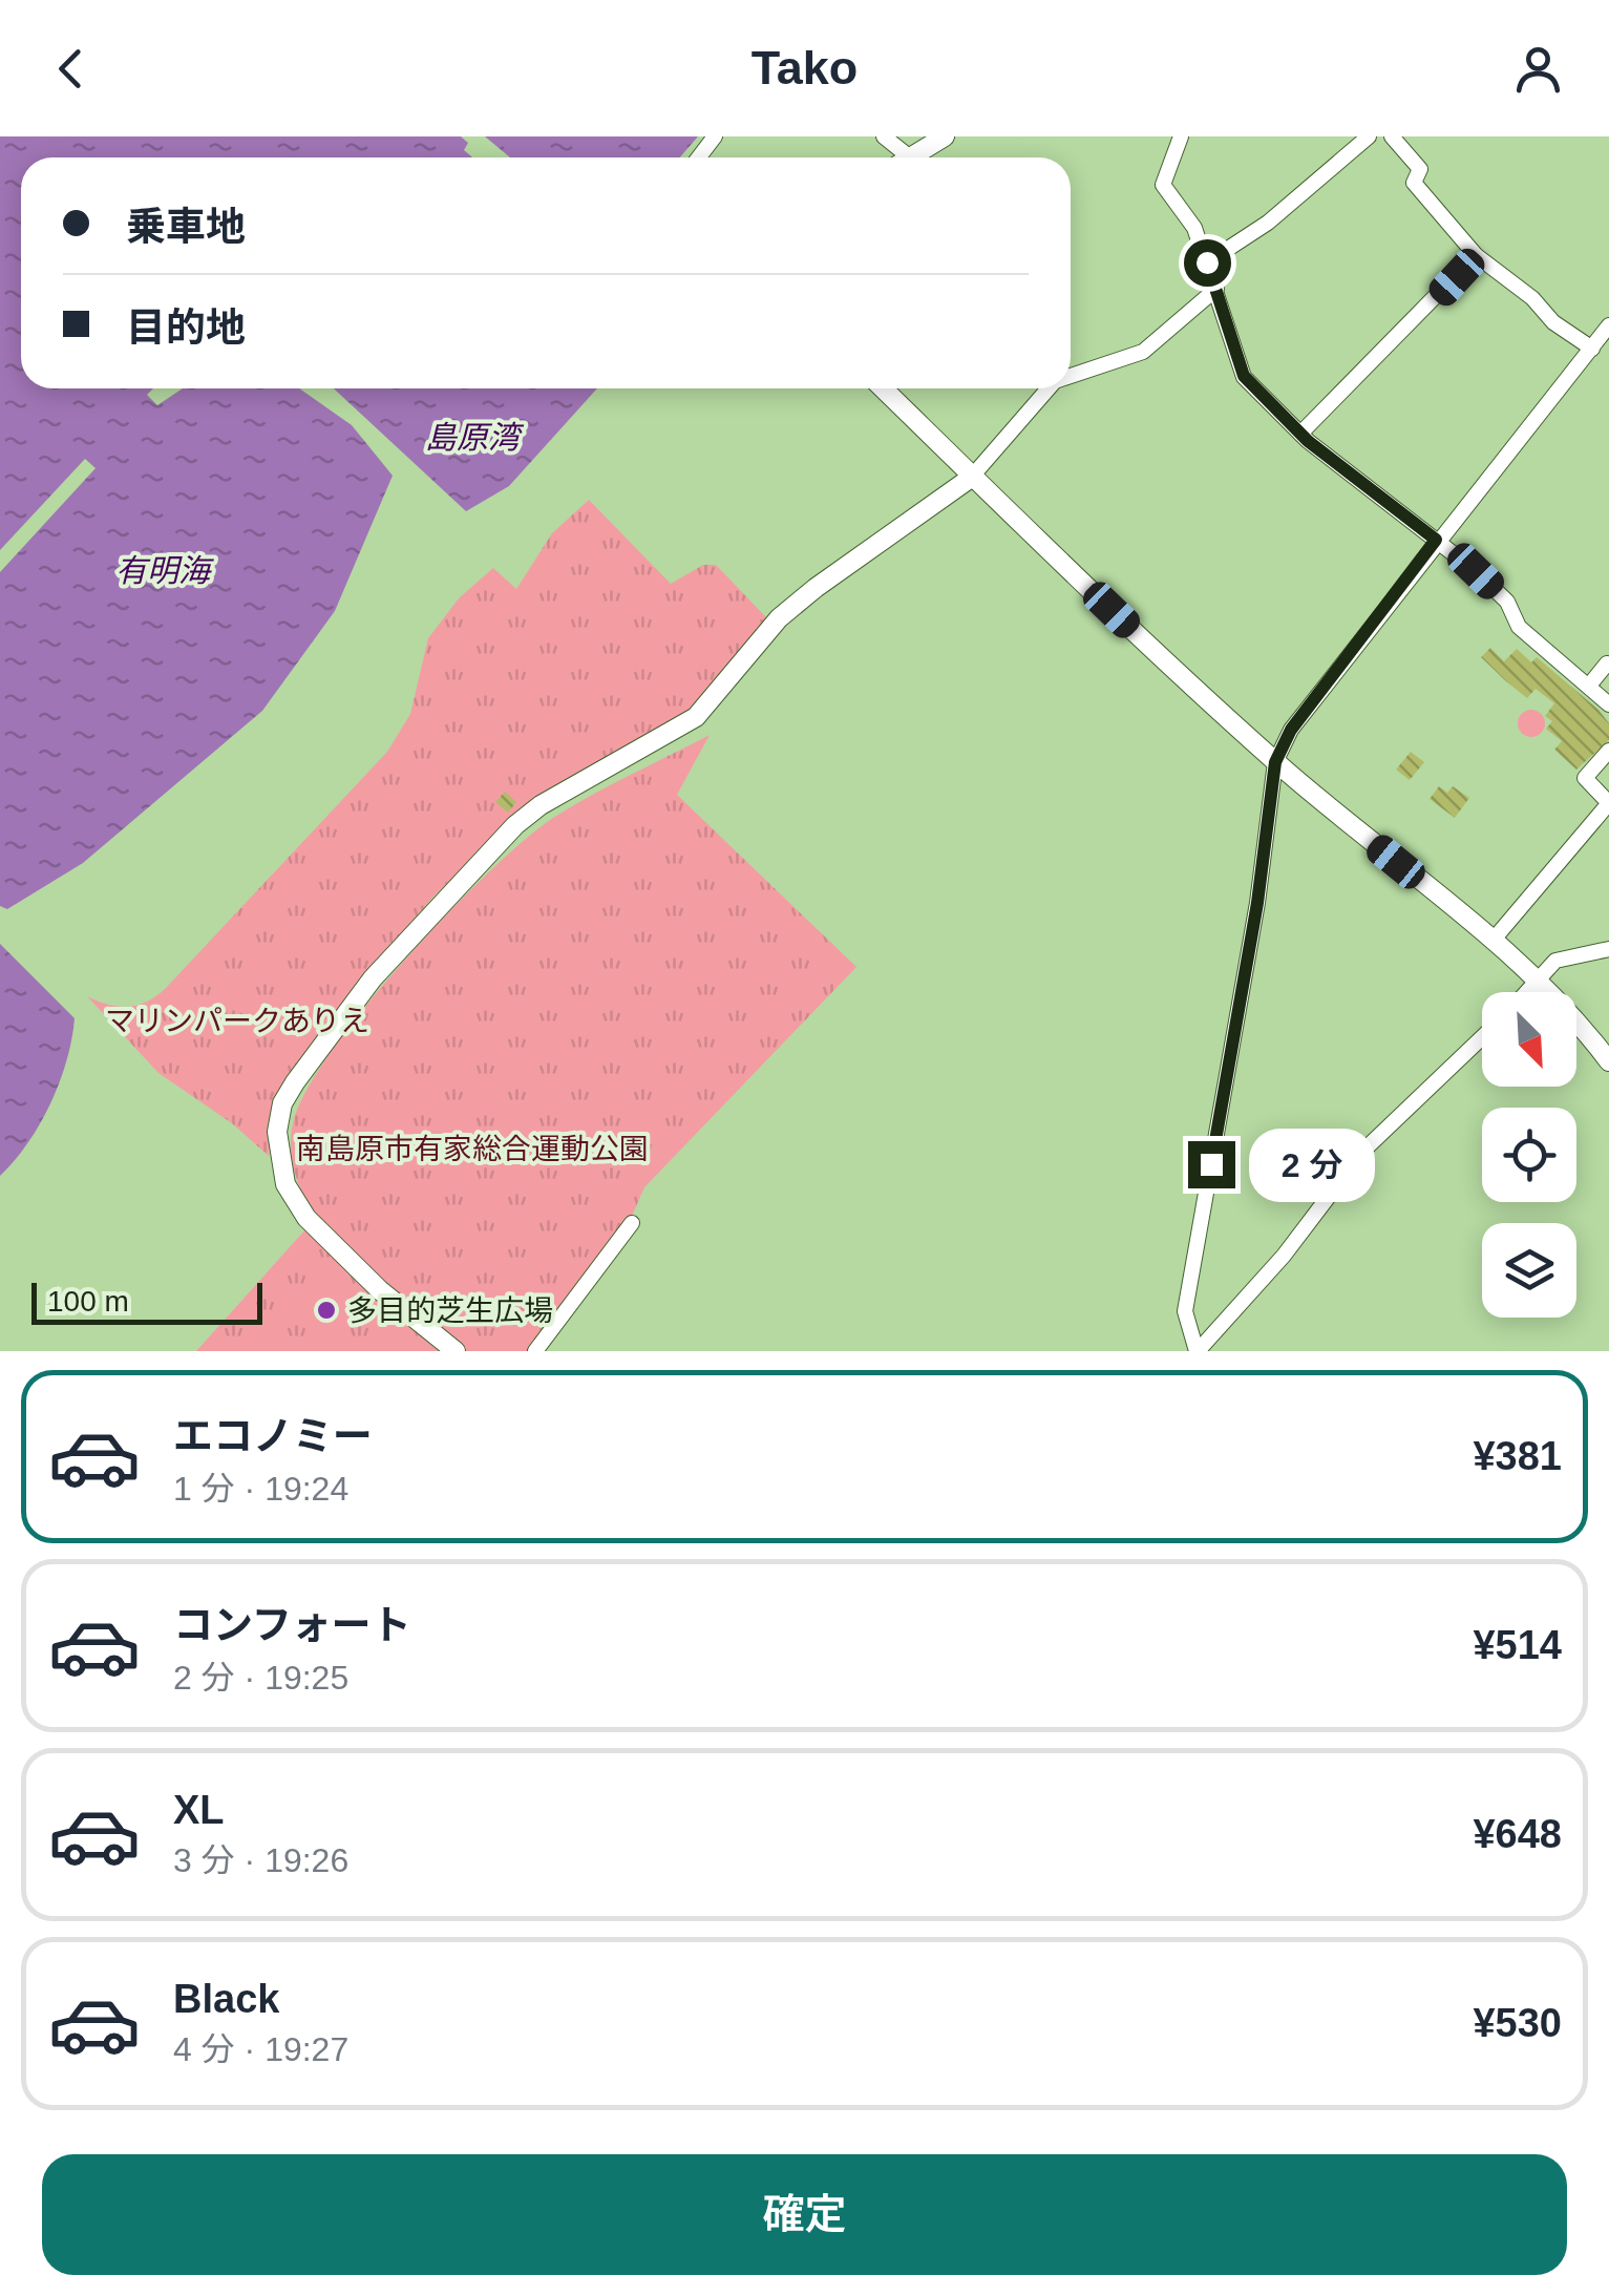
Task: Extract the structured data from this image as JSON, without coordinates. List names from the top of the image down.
{
  "water": ["島原湾", "有明海"],
  "parks": ["マリンパークありえ", "南島原市有家総合運動公園"],
  "places": ["多目的芝生広場"],
  "scale_bar": "100 m",
  "north": "bottom right",
  "page": {
    "header": "Tako",
    "banner": ["乗車地", "目的地"],
    "bubble": "2 分",
    "scale": "100 m",
    "list": [
      {
        "name": "エコノミー",
        "note": "1 分 · 19:24",
        "value": "¥381"
      },
      {
        "name": "コンフォート",
        "note": "2 分 · 19:25",
        "value": "¥514"
      },
      {
        "name": "XL",
        "note": "3 分 · 19:26",
        "value": "¥648"
      },
      {
        "name": "Black",
        "note": "4 分 · 19:27",
        "value": "¥530"
      }
    ],
    "buttons": "確定"
  }
}
